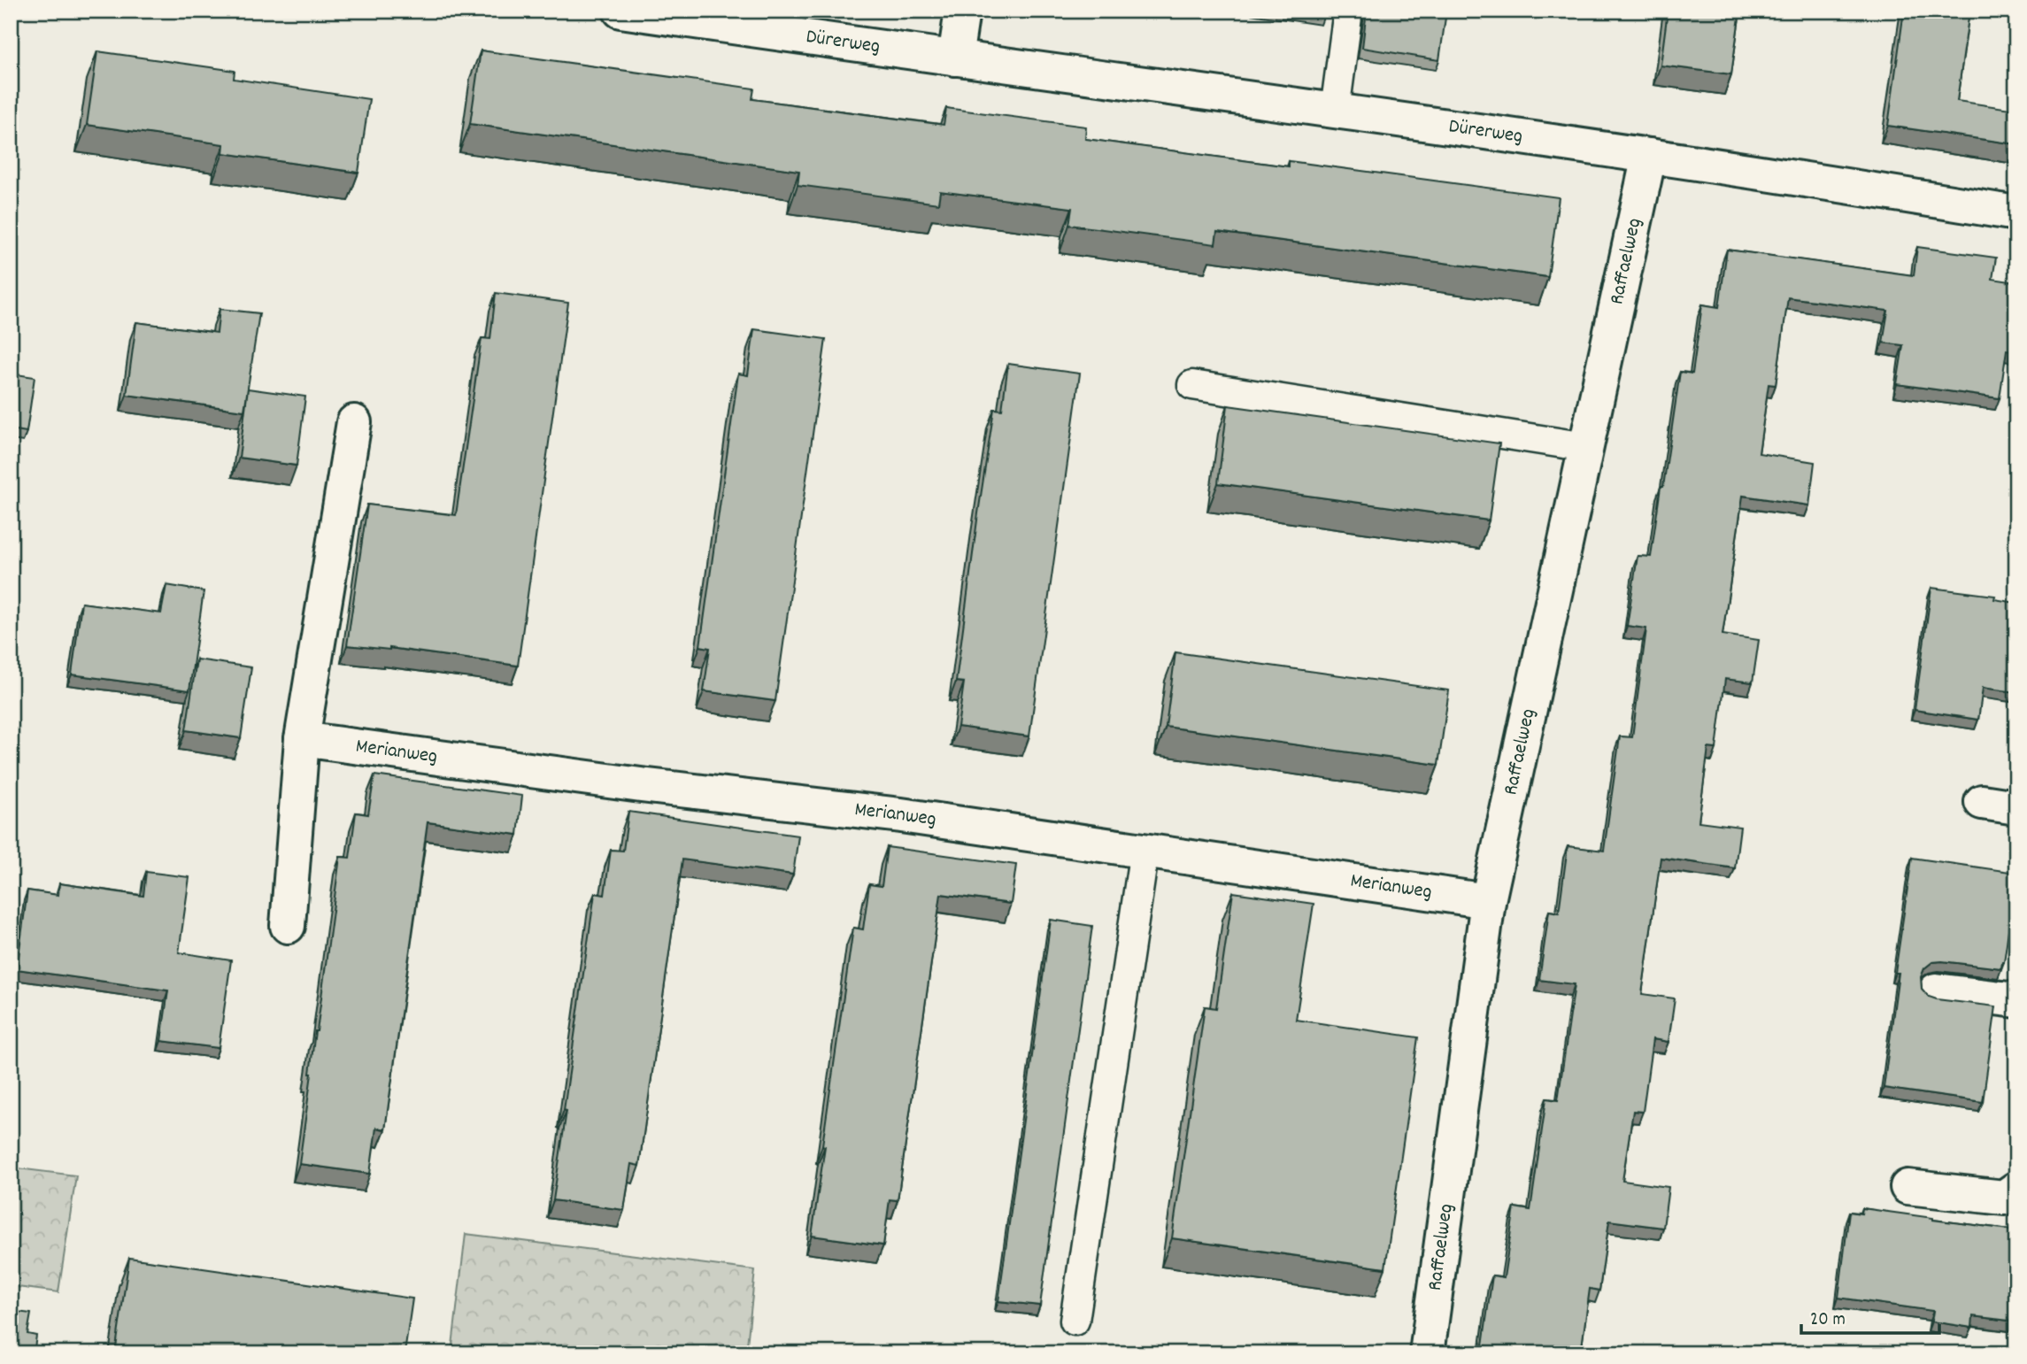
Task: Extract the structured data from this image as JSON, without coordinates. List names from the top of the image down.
{
  "streets": {
    "street": ["Dürerweg", "Raffaelweg", "Merianweg"]
  },
  "crossings": [
    ["Dürerweg", "Raffaelweg"],
    ["Raffaelweg", "Merianweg"]
  ],
  "scale_bar": "20 m"
}
